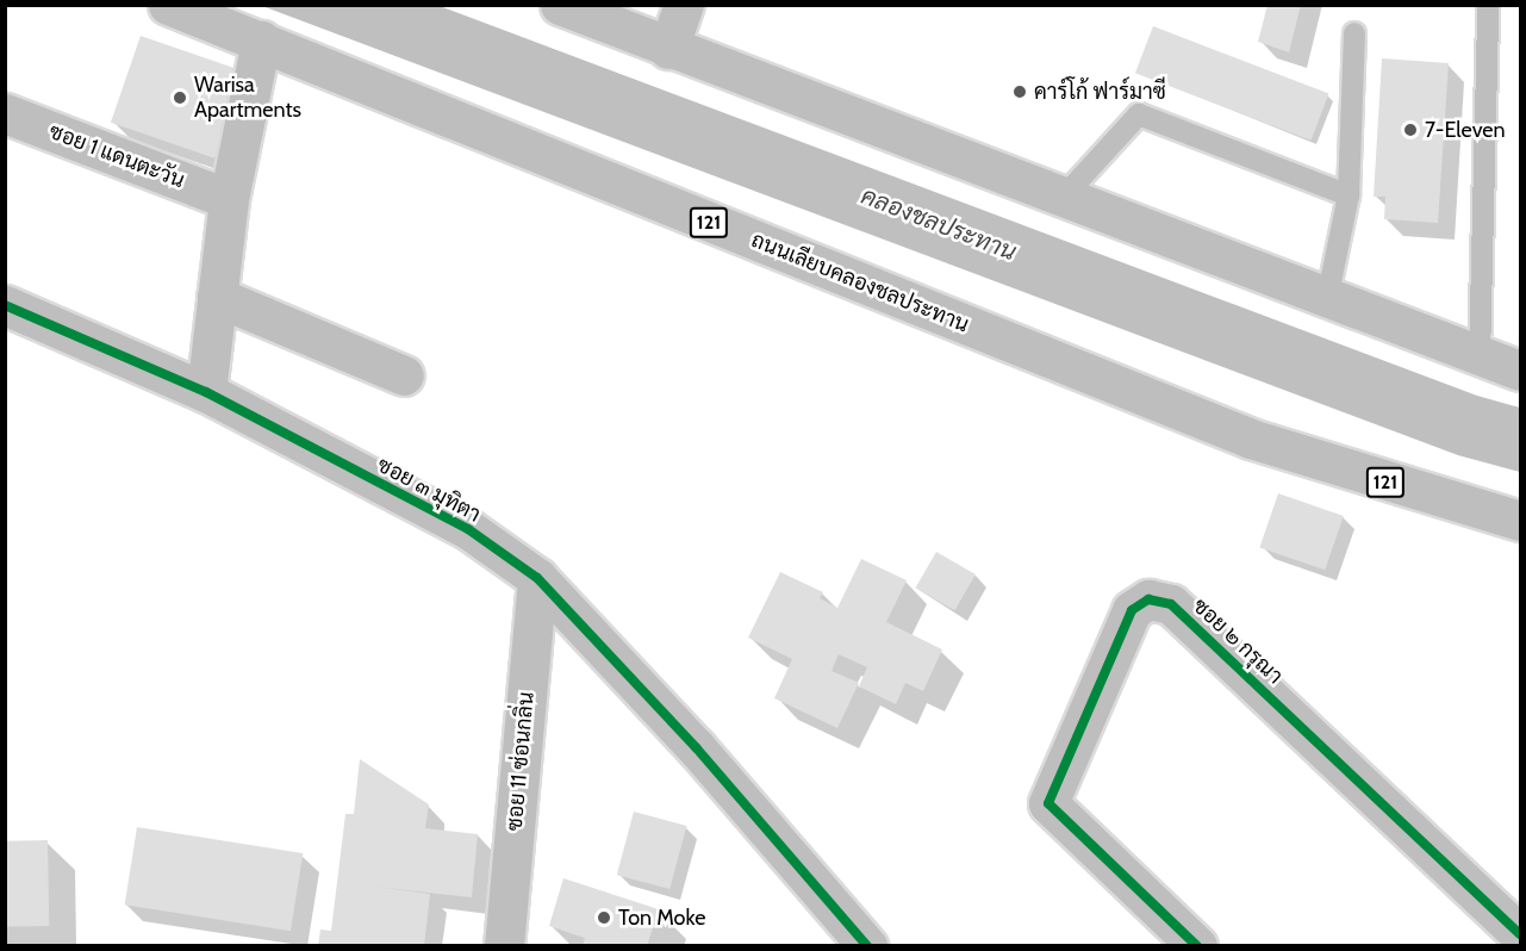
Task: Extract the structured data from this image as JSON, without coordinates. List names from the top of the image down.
{
  "streets": {
    "street": [
      "ซอย 1 แดนตะวัน",
      "121",
      "ถนนเลียบคลองชลประทาน",
      "ซอย ๓ มุทิตา",
      "ซอย ๒ กรุณา",
      "ซอย 11 ซ่อนกลิ่น"
    ]
  },
  "crossings": [
    ["ซอย ๓ มุทิตา", "ซอย 11 ซ่อนกลิ่น"]
  ],
  "water": ["คลองชลประทาน"],
  "places": [
    "คาร์โก้ ฟาร์มาซี",
    "Warisa Apartments",
    "7-Eleven",
    "Ton Moke"
  ]
}
